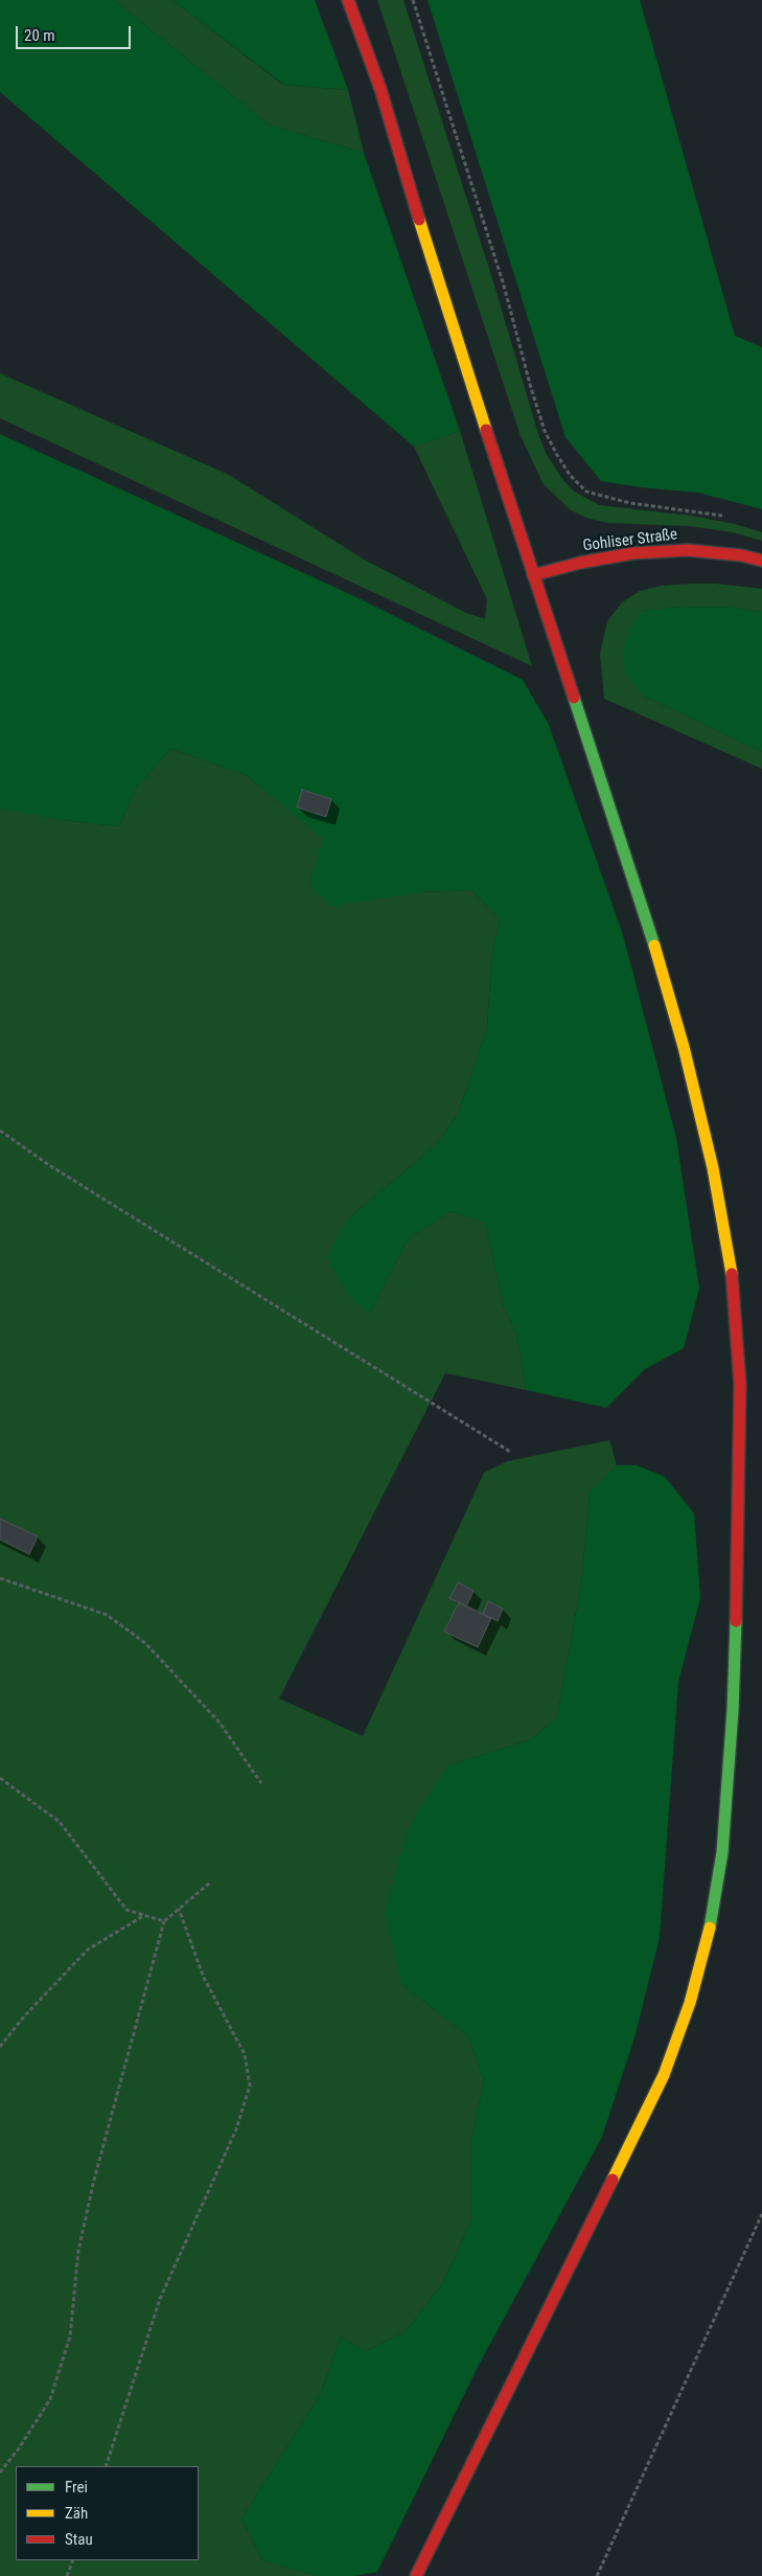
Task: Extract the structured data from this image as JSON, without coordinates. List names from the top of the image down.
{
  "streets": {
    "street": ["Gohliser Straße"]
  },
  "legend": ["Frei", "Zäh", "Stau"],
  "scale_bar": "20 m"
}
